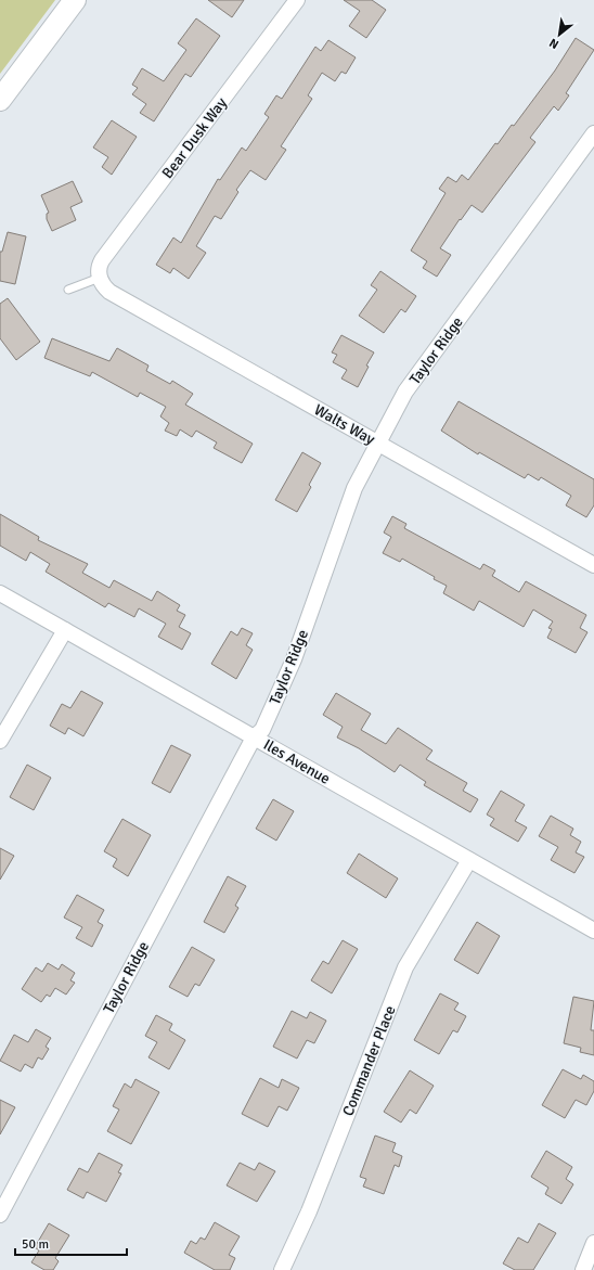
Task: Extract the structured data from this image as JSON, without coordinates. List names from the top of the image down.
{
  "streets": {
    "street": [
      "Bear Dusk Way",
      "Taylor Ridge",
      "Walts Way",
      "Iles Avenue",
      "Commander Place"
    ]
  },
  "crossings": [
    ["Bear Dusk Way", "Walts Way"],
    ["Taylor Ridge", "Walts Way"],
    ["Taylor Ridge", "Iles Avenue"],
    ["Iles Avenue", "Commander Place"]
  ],
  "scale_bar": "50 m",
  "north": "bottom left"
}
